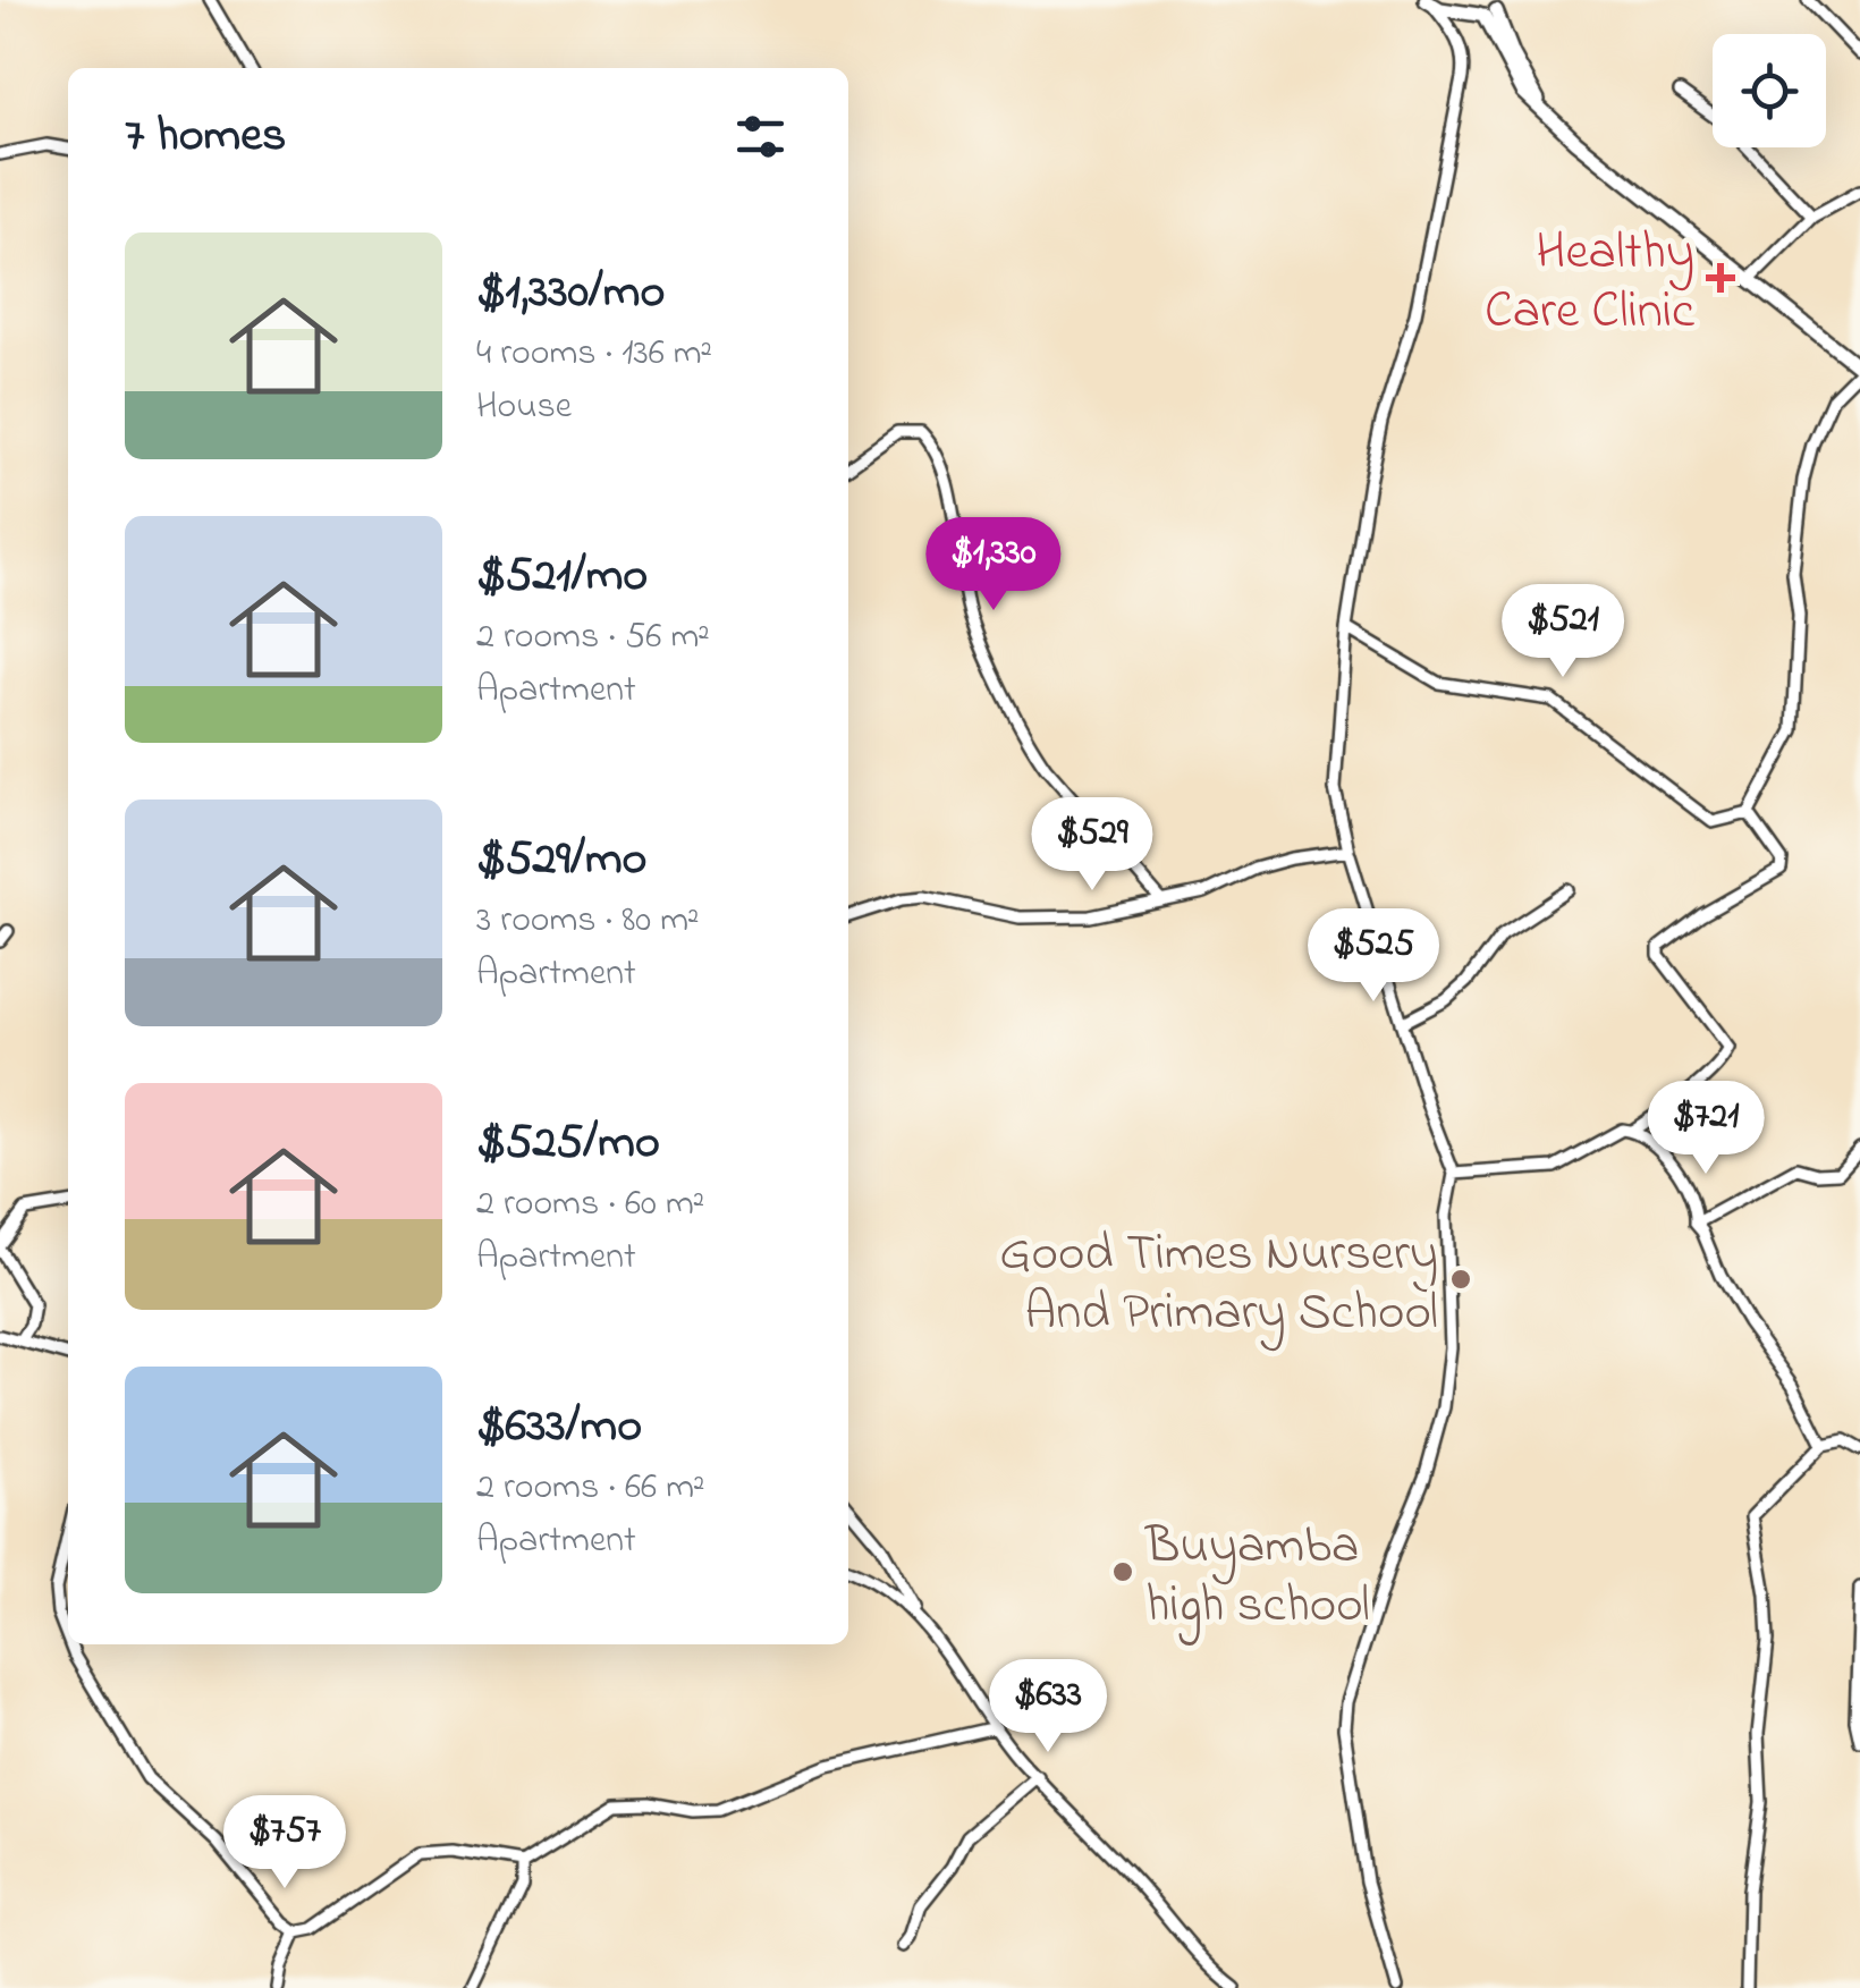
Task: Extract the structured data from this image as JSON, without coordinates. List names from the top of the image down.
{
  "places": {
    "health": ["Healthy Care Clinic"],
    "other": ["Good Times Nursery And Primary School", "Buyamba high school"]
  },
  "page": {
    "heading": "7 homes",
    "list": [
      {
        "name": "$1,330/mo",
        "note": "4 rooms · 136 m² · House"
      },
      {
        "name": "$521/mo",
        "note": "2 rooms · 56 m² · Apartment"
      },
      {
        "name": "$529/mo",
        "note": "3 rooms · 80 m² · Apartment"
      },
      {
        "name": "$525/mo",
        "note": "2 rooms · 60 m² · Apartment"
      },
      {
        "name": "$633/mo",
        "note": "2 rooms · 66 m² · Apartment"
      }
    ],
    "price": [
      "$1,330",
      "$521",
      "$529",
      "$525",
      "$721",
      "$633",
      "$757"
    ]
  }
}
